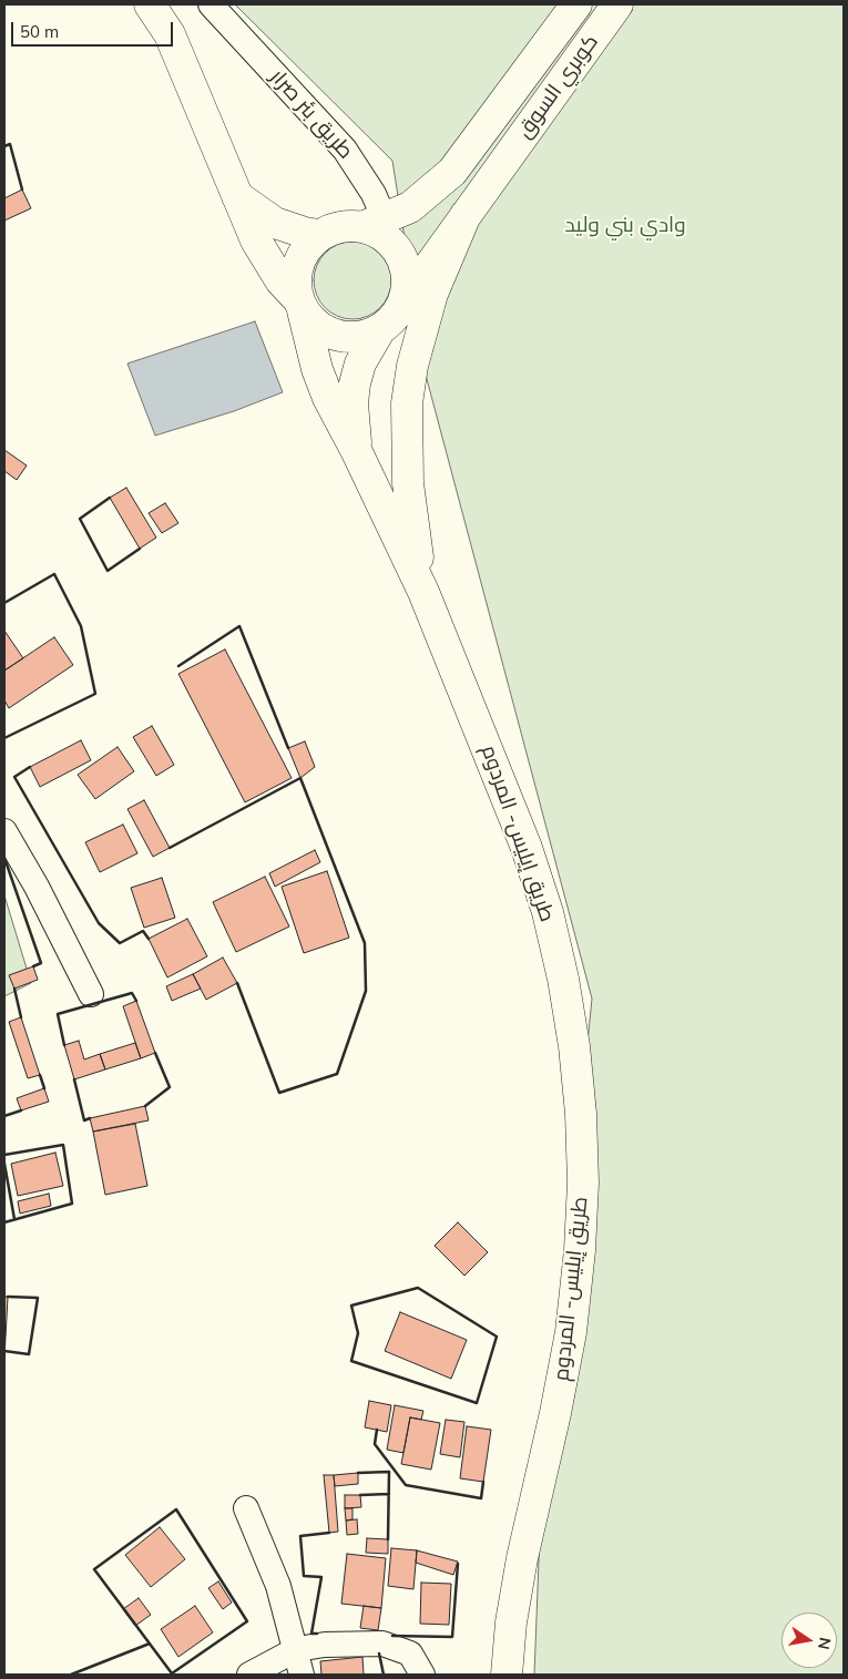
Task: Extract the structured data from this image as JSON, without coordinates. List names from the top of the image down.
{
  "streets": {
    "highway": ["كوبري السوق", "طريق إيليس- المردوم"],
    "street": ["طريق بئر صرار"]
  },
  "crossings": [
    ["كوبري السوق", "طريق بئر صرار"]
  ],
  "parks": ["وادي بني وليد"],
  "scale_bar": "50 m",
  "north": "right"
}
